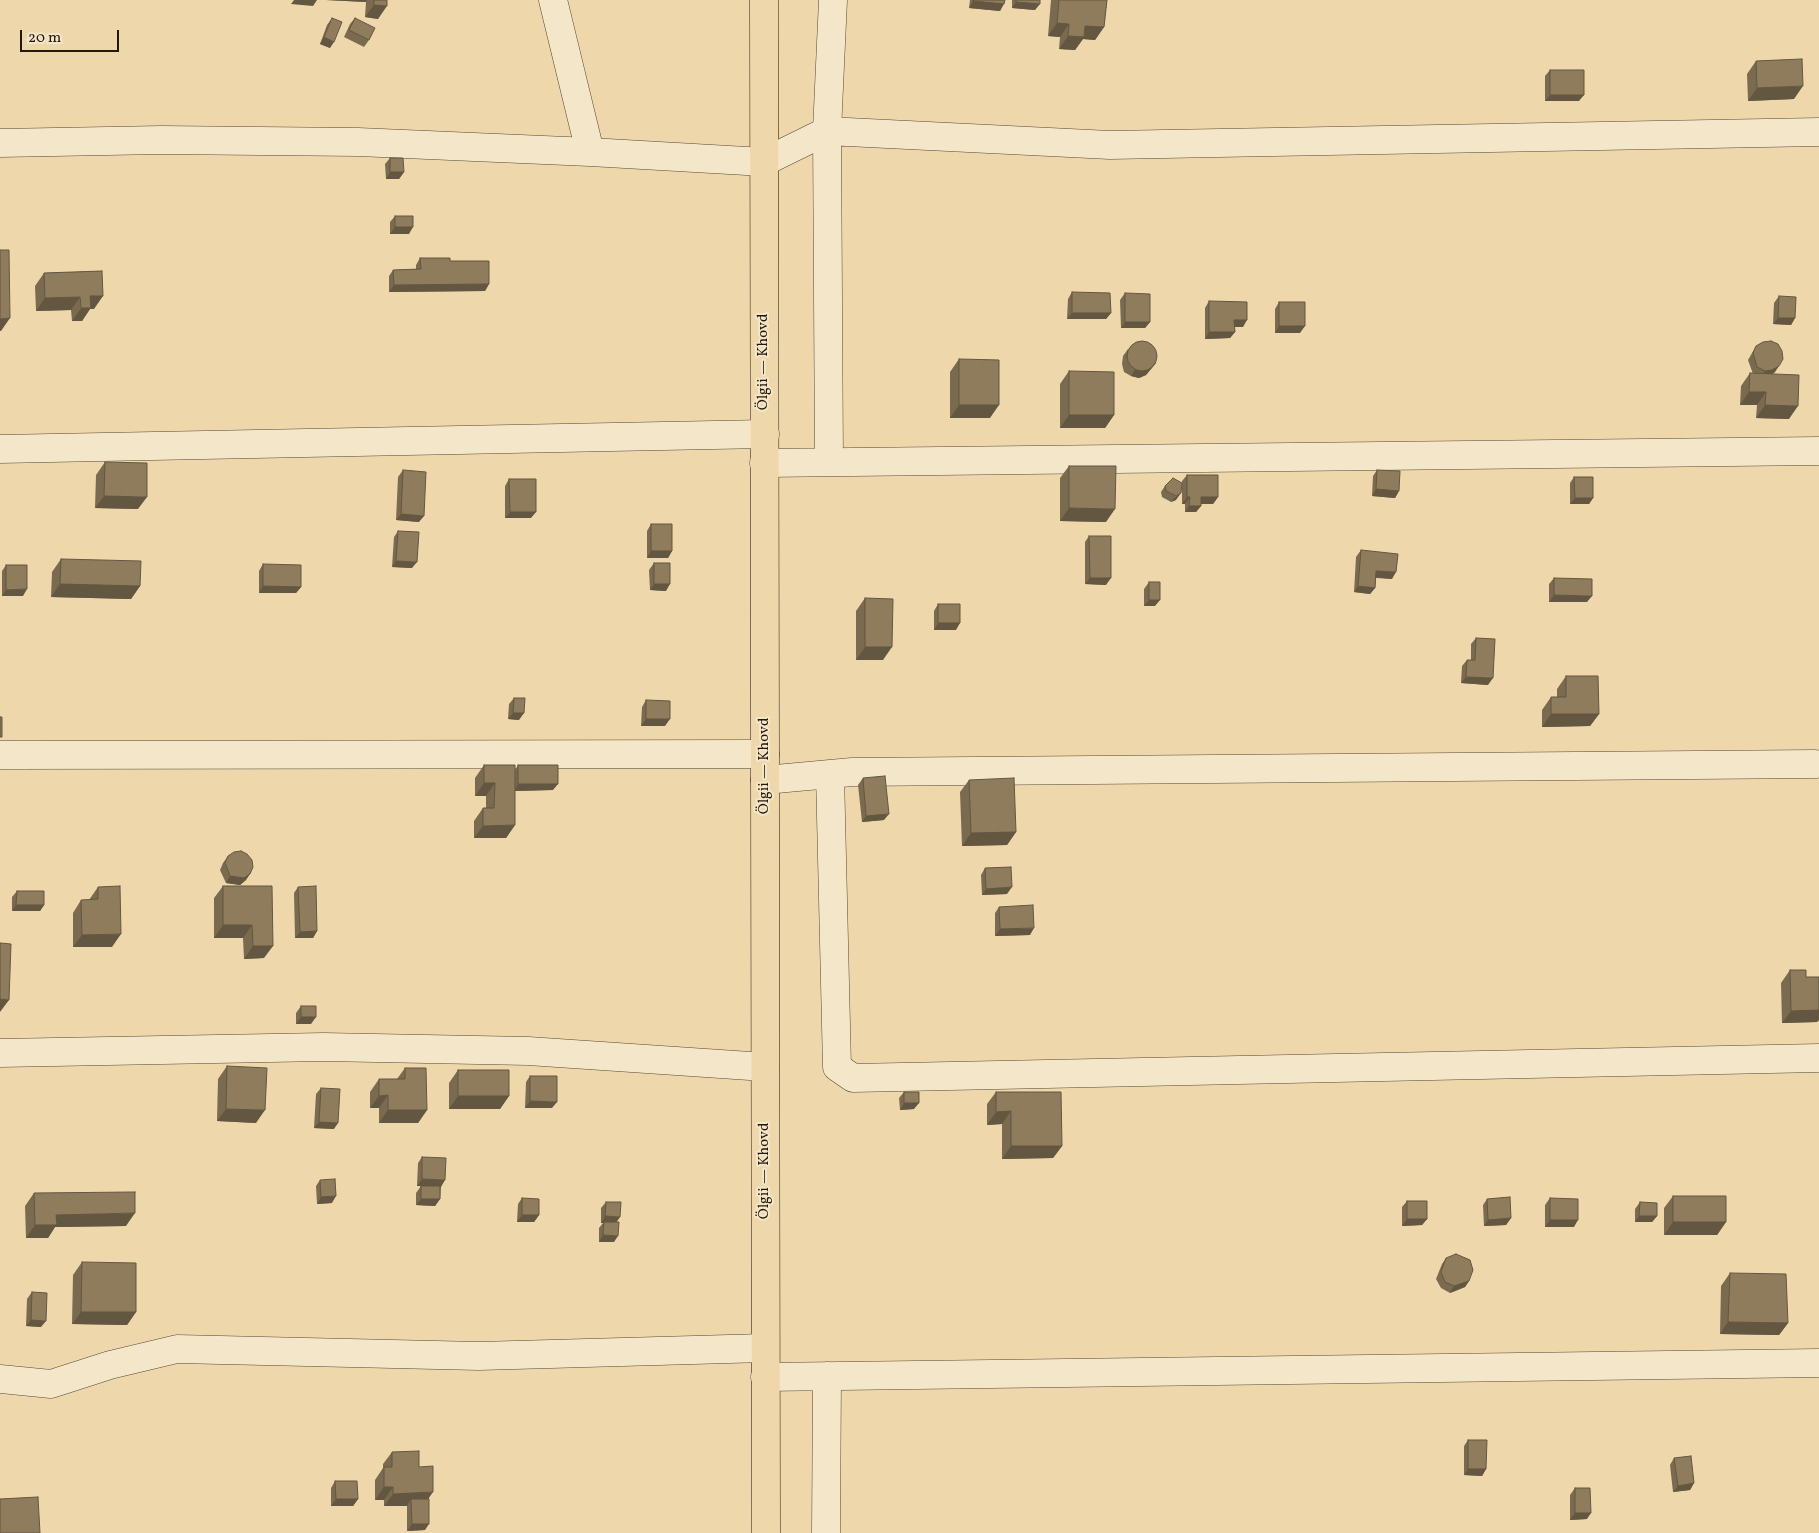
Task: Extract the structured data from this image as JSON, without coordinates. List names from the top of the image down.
{
  "streets": {
    "highway": ["Ölgii — Khovd"]
  },
  "scale_bar": "20 m"
}
